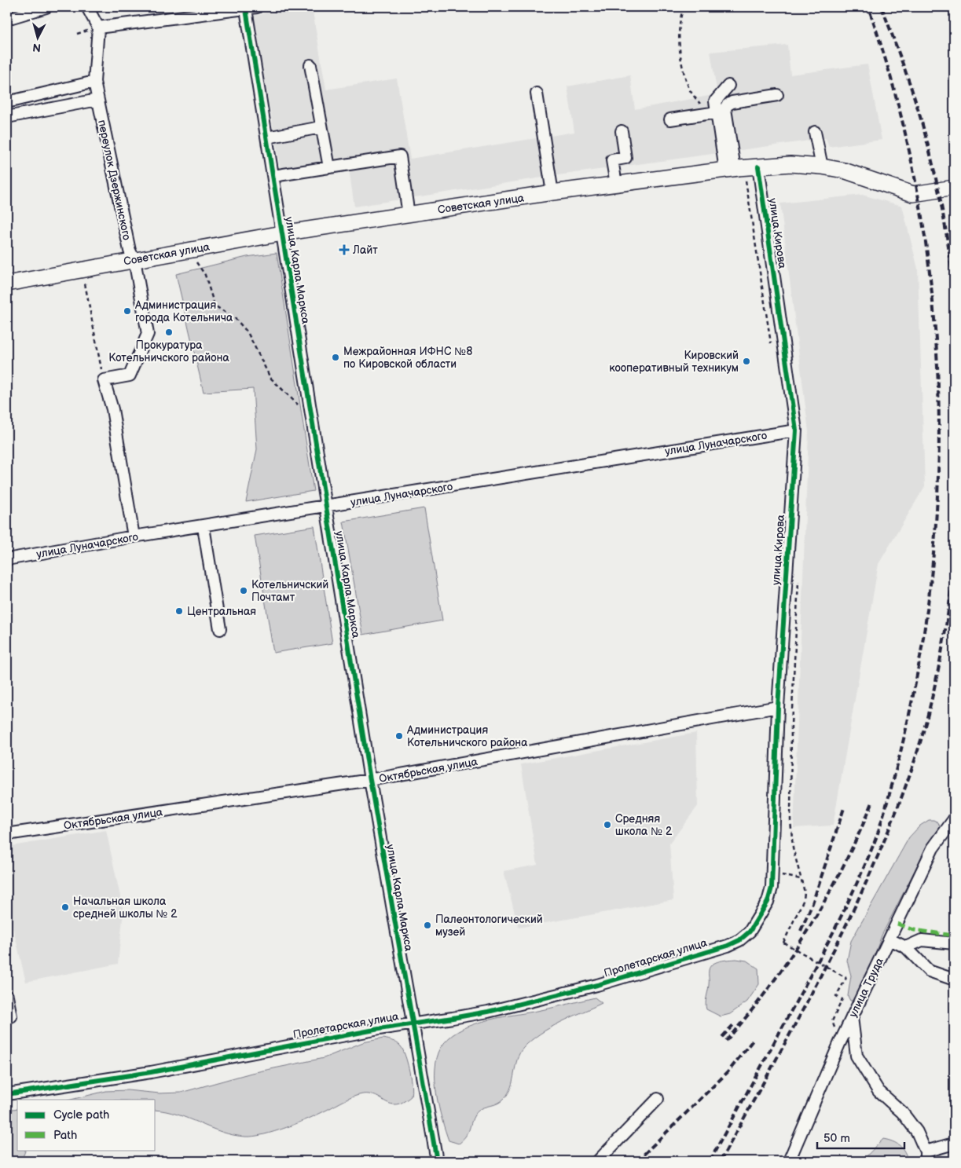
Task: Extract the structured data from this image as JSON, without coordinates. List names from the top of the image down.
{
  "streets": {
    "main road": ["Советская улица"],
    "street": [
      "переулок Дзержинского",
      "улица Кирова",
      "улица Карла Маркса",
      "улица Луначарского",
      "Октябрьская улица",
      "Пролетарская улица",
      "улица Труда"
    ]
  },
  "crossings": [
    ["переулок Дзержинского", "Советская улица"],
    ["Советская улица", "улица Кирова"],
    ["Советская улица", "улица Карла Маркса"],
    ["улица Кирова", "улица Луначарского"],
    ["улица Кирова", "Октябрьская улица"],
    ["улица Кирова", "Пролетарская улица"],
    ["улица Карла Маркса", "улица Луначарского"],
    ["улица Карла Маркса", "Октябрьская улица"],
    ["улица Карла Маркса", "Пролетарская улица"]
  ],
  "places": {
    "health": ["Лайт"],
    "other": [
      "Администрация города Котельнича",
      "Прокуратура Котельничского района",
      "Межрайонная ИФНС №8 по Кировской области",
      "Кировский кооперативный техникум",
      "Котельничский Почтамт",
      "Центральная",
      "Администрация Котельничского района",
      "Средняя школа № 2",
      "Начальная школа средней школы № 2",
      "Палеонтологический музей"
    ]
  },
  "legend": ["Cycle path", "Path"],
  "scale_bar": "50 m",
  "north": "bottom"
}
